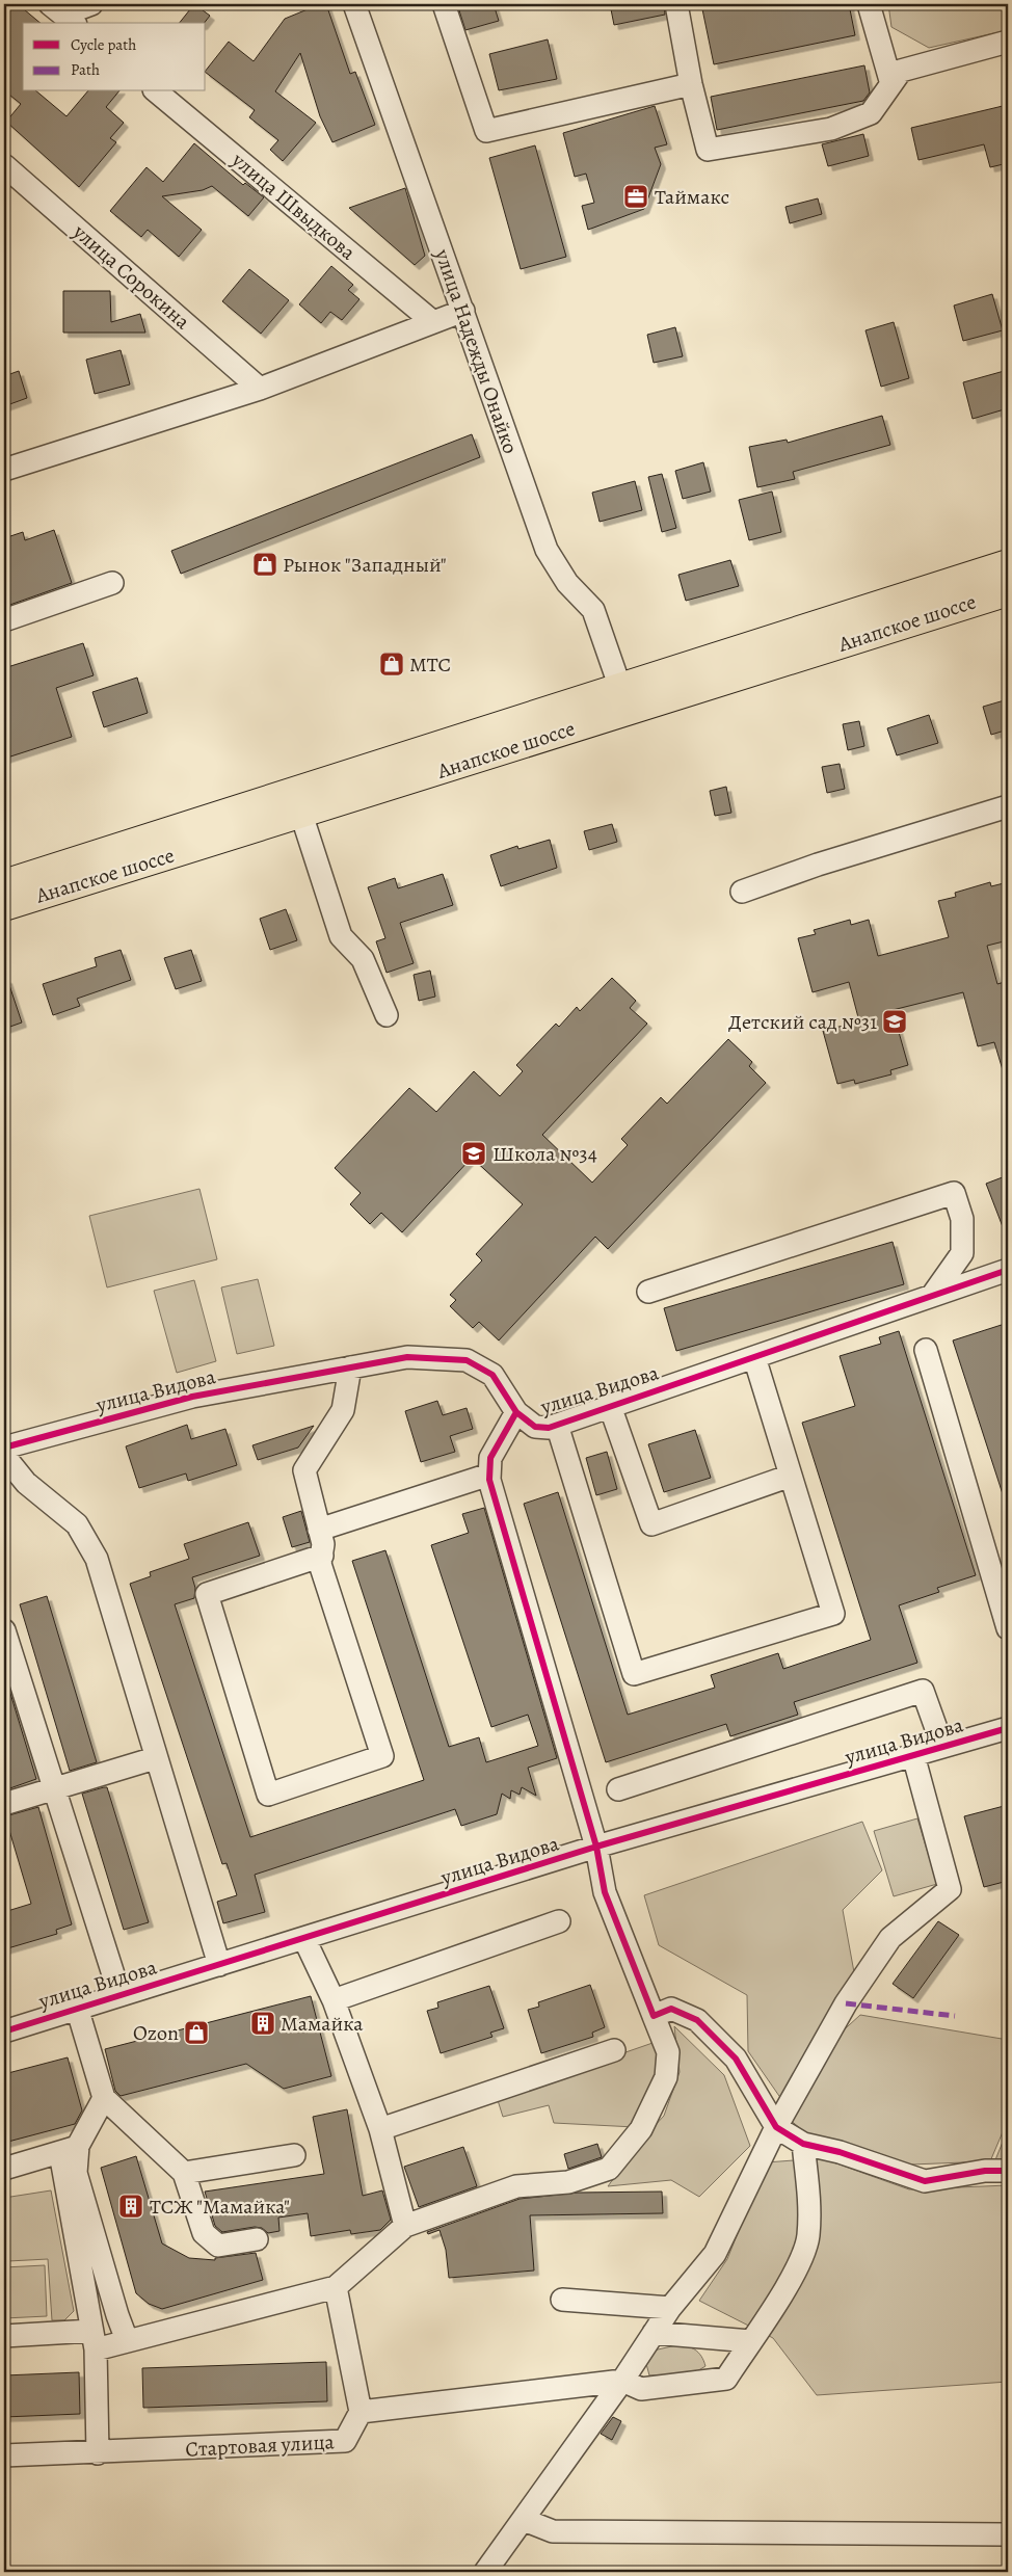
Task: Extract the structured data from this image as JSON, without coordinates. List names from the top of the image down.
{
  "streets": {
    "highway": ["Анапское шоссе"],
    "street": [
      "улица Швыдкова",
      "улица Сорокина",
      "улица Надежды Онайко",
      "улица Видова",
      "Стартовая улица"
    ]
  },
  "crossings": [
    ["улица Надежды Онайко", "Анапское шоссе"]
  ],
  "places": {
    "office": ["Таймакс"],
    "shop": ["Рынок \"Западный\"", "МТС", "Ozon"],
    "school or university": ["Детский сад №31", "Школа №34"],
    "building": ["Мамайка", "ТСЖ \"Мамайка\""]
  },
  "legend": ["Cycle path", "Path"]
}
